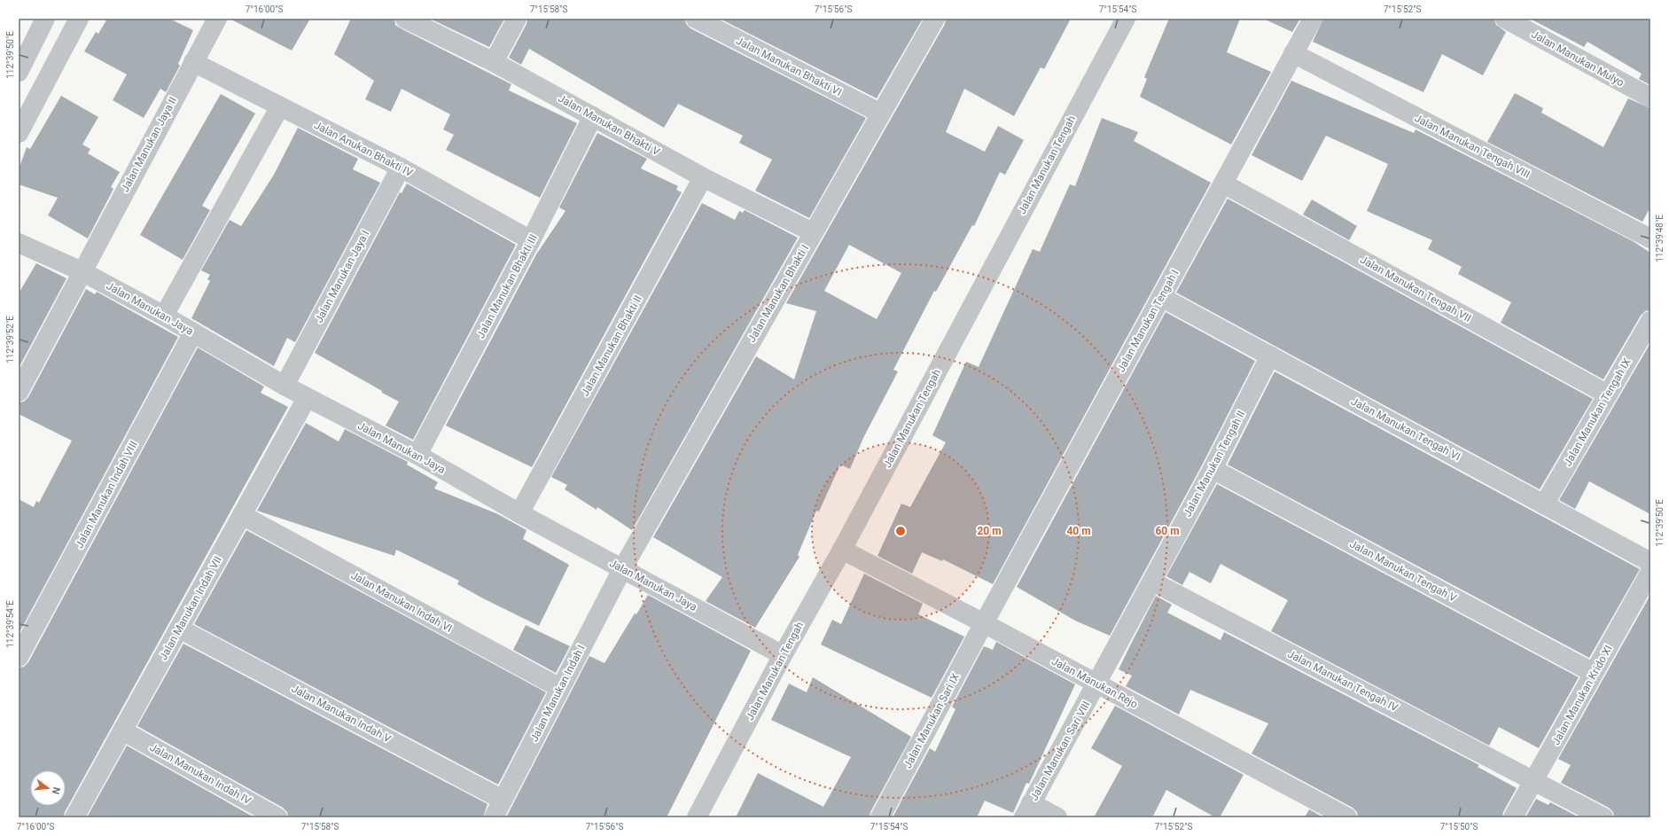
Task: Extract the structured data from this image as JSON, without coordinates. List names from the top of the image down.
{
  "streets": {
    "street": [
      "Jalan Manukan Mulyo",
      "Jalan Manukan Bhakti VI",
      "Jalan Manukan Bhakti V",
      "Jalan Manukan Jaya II",
      "Jalan Manukan Tengah VIII",
      "Jalan Anukan Bhakti IV",
      "Jalan Manukan Tengah",
      "Jalan Manukan Jaya I",
      "Jalan Manukan Bhakti III",
      "Jalan Manukan Tengah VII",
      "Jalan Manukan Bhakti I",
      "Jalan Manukan Jaya",
      "Jalan Manukan Tengah I",
      "Jalan Manukan Bhakti II",
      "Jalan Manukan Tengah IX",
      "Jalan Manukan Tengah VI",
      "Jalan Manukan Tengah II",
      "Jalan Manukan Indah VIII",
      "Jalan Manukan Tengah V",
      "Jalan Manukan Indah VI",
      "Jalan Manukan Indah VII",
      "Jalan Manukan Tengah IV",
      "Jalan Manukan Rejo",
      "Jalan Manukan Indah I",
      "Jalan Manukan Krido XI",
      "Jalan Manukan Indah V",
      "Jalan Manukan Sari IX",
      "Jalan Manukan Sari VIII",
      "Jalan Manukan Indah IV"
    ]
  },
  "crossings": [
    ["Jalan Manukan Bhakti VI", "Jalan Manukan Bhakti I"],
    ["Jalan Manukan Bhakti V", "Jalan Manukan Bhakti III"],
    ["Jalan Manukan Bhakti V", "Jalan Manukan Bhakti I"],
    ["Jalan Manukan Bhakti V", "Jalan Manukan Bhakti II"],
    ["Jalan Manukan Jaya II", "Jalan Anukan Bhakti IV"],
    ["Jalan Manukan Jaya II", "Jalan Manukan Jaya"],
    ["Jalan Manukan Tengah VIII", "Jalan Manukan Tengah I"],
    ["Jalan Anukan Bhakti IV", "Jalan Manukan Jaya I"],
    ["Jalan Anukan Bhakti IV", "Jalan Manukan Bhakti III"],
    ["Jalan Manukan Tengah", "Jalan Manukan Jaya"],
    ["Jalan Manukan Tengah", "Jalan Manukan Rejo"],
    ["Jalan Manukan Jaya I", "Jalan Manukan Jaya"],
    ["Jalan Manukan Bhakti III", "Jalan Manukan Jaya"],
    ["Jalan Manukan Tengah VII", "Jalan Manukan Tengah I"],
    ["Jalan Manukan Tengah VII", "Jalan Manukan Tengah IX"],
    ["Jalan Manukan Bhakti I", "Jalan Manukan Jaya"],
    ["Jalan Manukan Bhakti I", "Jalan Manukan Indah I"],
    ["Jalan Manukan Jaya", "Jalan Manukan Bhakti II"],
    ["Jalan Manukan Jaya", "Jalan Manukan Indah VIII"],
    ["Jalan Manukan Jaya", "Jalan Manukan Indah VII"],
    ["Jalan Manukan Jaya", "Jalan Manukan Indah I"],
    ["Jalan Manukan Tengah I", "Jalan Manukan Tengah VI"],
    ["Jalan Manukan Tengah I", "Jalan Manukan Rejo"],
    ["Jalan Manukan Tengah I", "Jalan Manukan Sari IX"],
    ["Jalan Manukan Tengah IX", "Jalan Manukan Tengah VI"],
    ["Jalan Manukan Tengah VI", "Jalan Manukan Tengah II"],
    ["Jalan Manukan Tengah II", "Jalan Manukan Tengah V"],
    ["Jalan Manukan Tengah II", "Jalan Manukan Tengah IV"],
    ["Jalan Manukan Tengah II", "Jalan Manukan Rejo"],
    ["Jalan Manukan Tengah II", "Jalan Manukan Sari VIII"],
    ["Jalan Manukan Tengah V", "Jalan Manukan Krido XI"],
    ["Jalan Manukan Indah VI", "Jalan Manukan Indah VII"],
    ["Jalan Manukan Indah VI", "Jalan Manukan Indah I"],
    ["Jalan Manukan Indah VII", "Jalan Manukan Indah V"],
    ["Jalan Manukan Indah VII", "Jalan Manukan Indah IV"],
    ["Jalan Manukan Tengah IV", "Jalan Manukan Krido XI"],
    ["Jalan Manukan Rejo", "Jalan Manukan Sari IX"],
    ["Jalan Manukan Rejo", "Jalan Manukan Sari VIII"],
    ["Jalan Manukan Indah I", "Jalan Manukan Indah V"]
  ],
  "north": "right",
  "coordinates": [
    "7°16'00\"S",
    "7°15'58\"S",
    "7°15'56\"S",
    "7°15'54\"S",
    "7°15'52\"S",
    "112°39'50\"E",
    "112°39'48\"E",
    "112°39'52\"E",
    "112°39'54\"E",
    "7°15'50\"S"
  ],
  "rings": ["20 m", "40 m", "60 m"]
}
